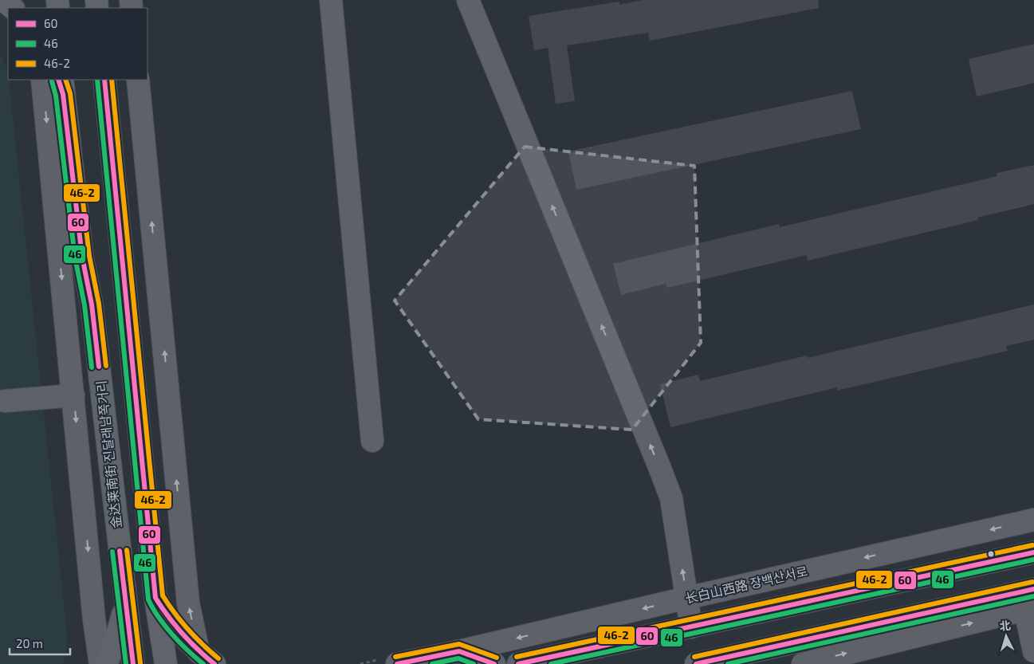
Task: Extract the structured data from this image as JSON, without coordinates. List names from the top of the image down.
{
  "streets": {
    "main road": ["金达莱南街 진달래남쪽거리"],
    "street": ["长白山西路 장백산서로"]
  },
  "lines": ["transit line 60", "transit line 46", "transit line 46-2"],
  "legend": ["60", "46", "46-2"],
  "scale_bar": "20 m",
  "north": "top"
}
